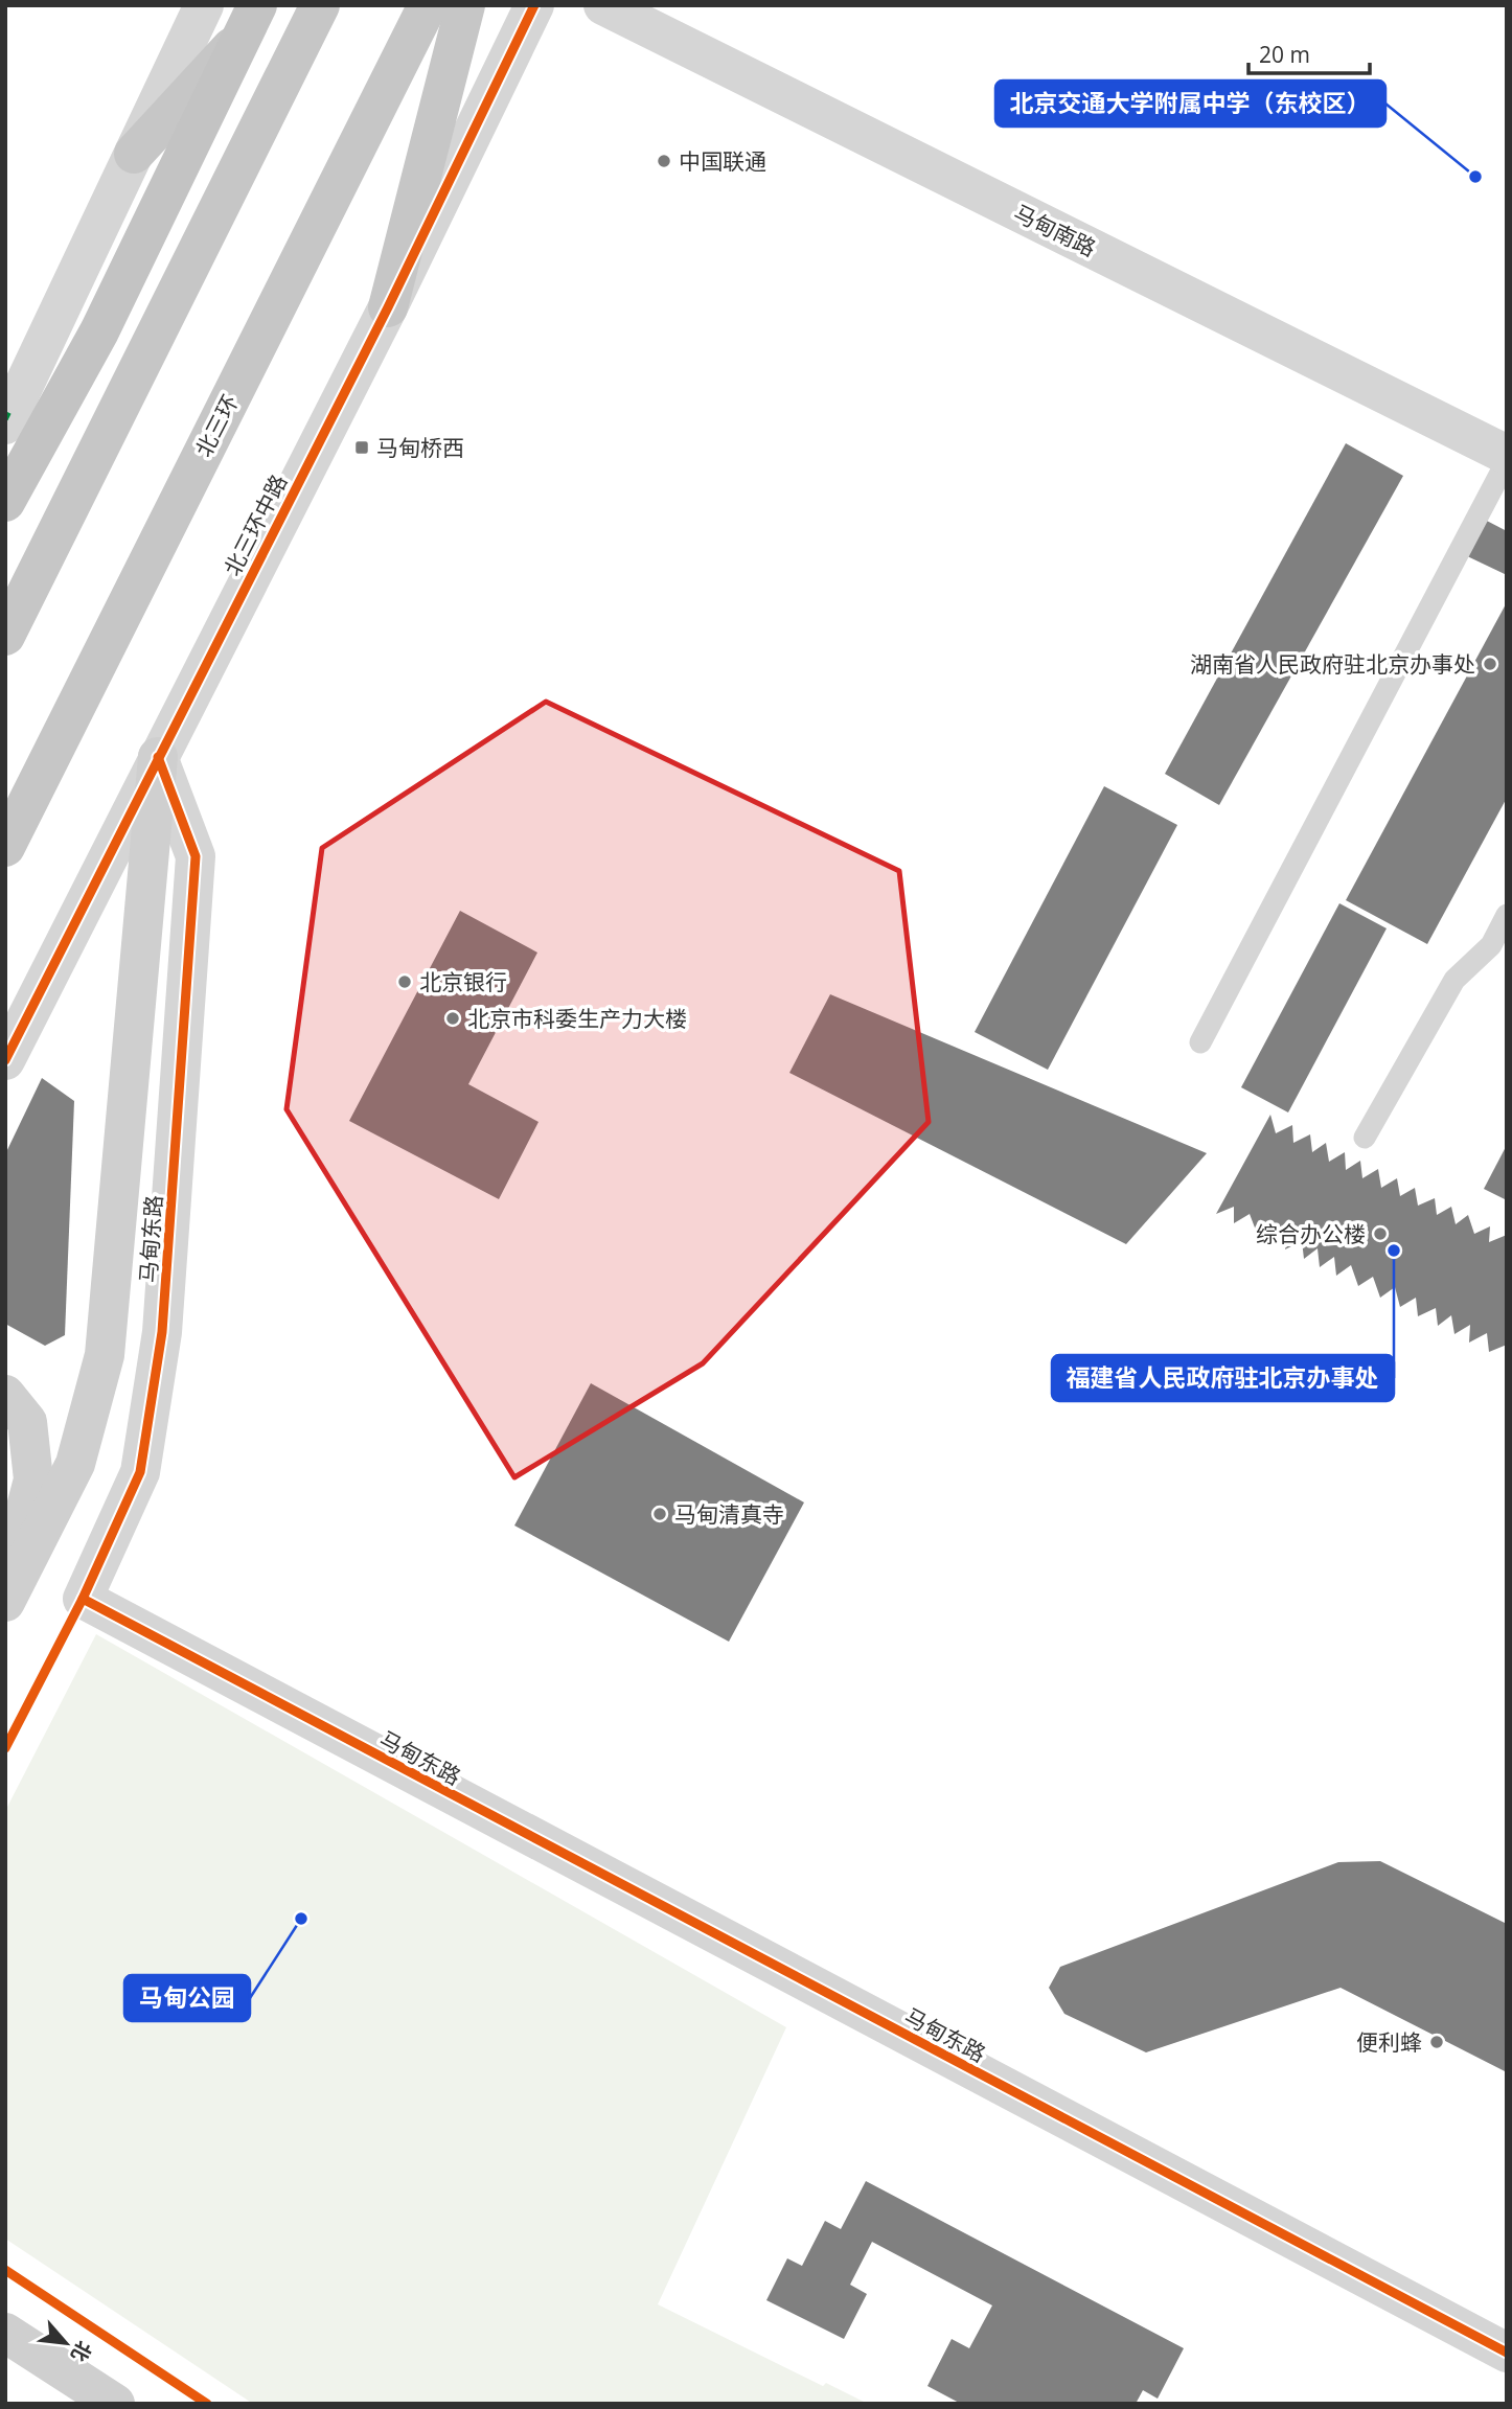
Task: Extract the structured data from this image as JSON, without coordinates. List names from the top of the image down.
{
  "streets": {
    "highway": ["北三环"],
    "street": ["马甸南路", "北三环中路", "马甸东路"]
  },
  "crossings": [
    ["北三环中路", "马甸东路"]
  ],
  "places": {
    "other": [
      "中国联通",
      "北京交通大学附属中学（东校区）",
      "湖南省人民政府驻北京办事处",
      "北京银行",
      "北京市科委生产力大楼",
      "综合办公楼",
      "福建省人民政府驻北京办事处",
      "马甸清真寺",
      "马甸公园",
      "便利蜂"
    ],
    "transit": ["马甸桥西"]
  },
  "scale_bar": "20 m",
  "north": "bottom right"
}
